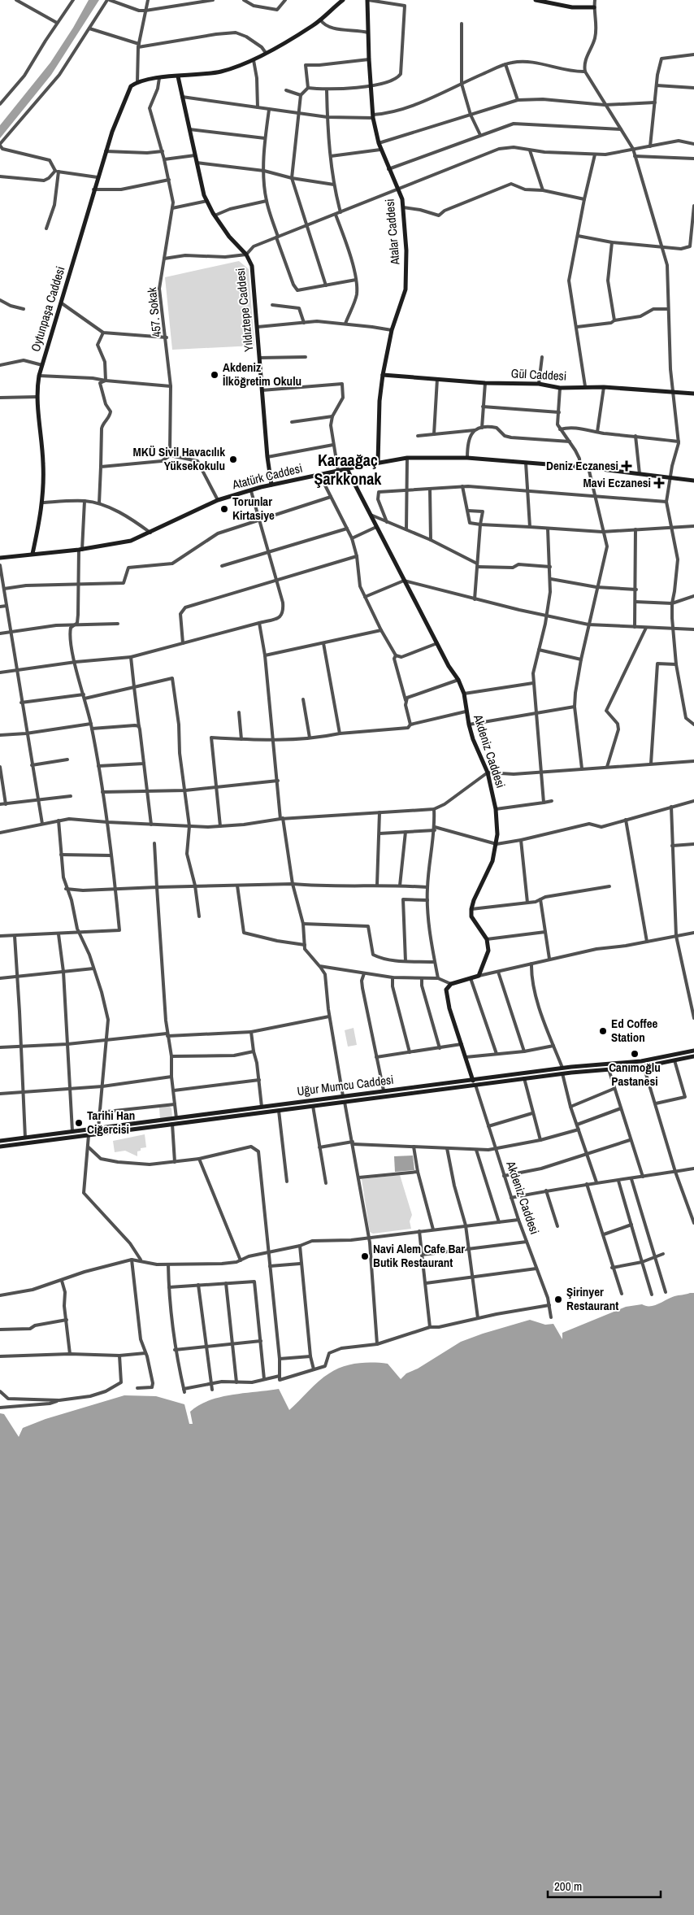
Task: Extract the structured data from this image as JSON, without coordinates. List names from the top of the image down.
{
  "streets": {
    "street": [
      "Atalar Caddesi",
      "Oytunpaşa Caddesi",
      "Yıldıztepe Caddesi",
      "457. Sokak",
      "Gül Caddesi",
      "Atatürk Caddesi",
      "Akdeniz Caddesi",
      "Uğur Mumcu Caddesi"
    ]
  },
  "crossings": [
    ["Atalar Caddesi", "Gül Caddesi"],
    ["Atalar Caddesi", "Atatürk Caddesi"],
    ["Oytunpaşa Caddesi", "Atatürk Caddesi"],
    ["Yıldıztepe Caddesi", "Atatürk Caddesi"],
    ["Atatürk Caddesi", "Akdeniz Caddesi"],
    ["Akdeniz Caddesi", "Uğur Mumcu Caddesi"]
  ],
  "districts": ["Karaağaç Şarkkonak"],
  "places": {
    "other": [
      "Akdeniz İlköğretim Okulu",
      "MKÜ Sivil Havacılık Yüksekokulu",
      "Torunlar Kirtasiye",
      "Ed Coffee Station",
      "Canımoğlu Pastanesi",
      "Tarihi Han Ciğercisi",
      "Navi Alem Cafe Bar Butik Restaurant",
      "Şirinyer Restaurant"
    ],
    "health": ["Deniz Eczanesi", "Mavi Eczanesi"]
  },
  "scale_bar": "200 m"
}
